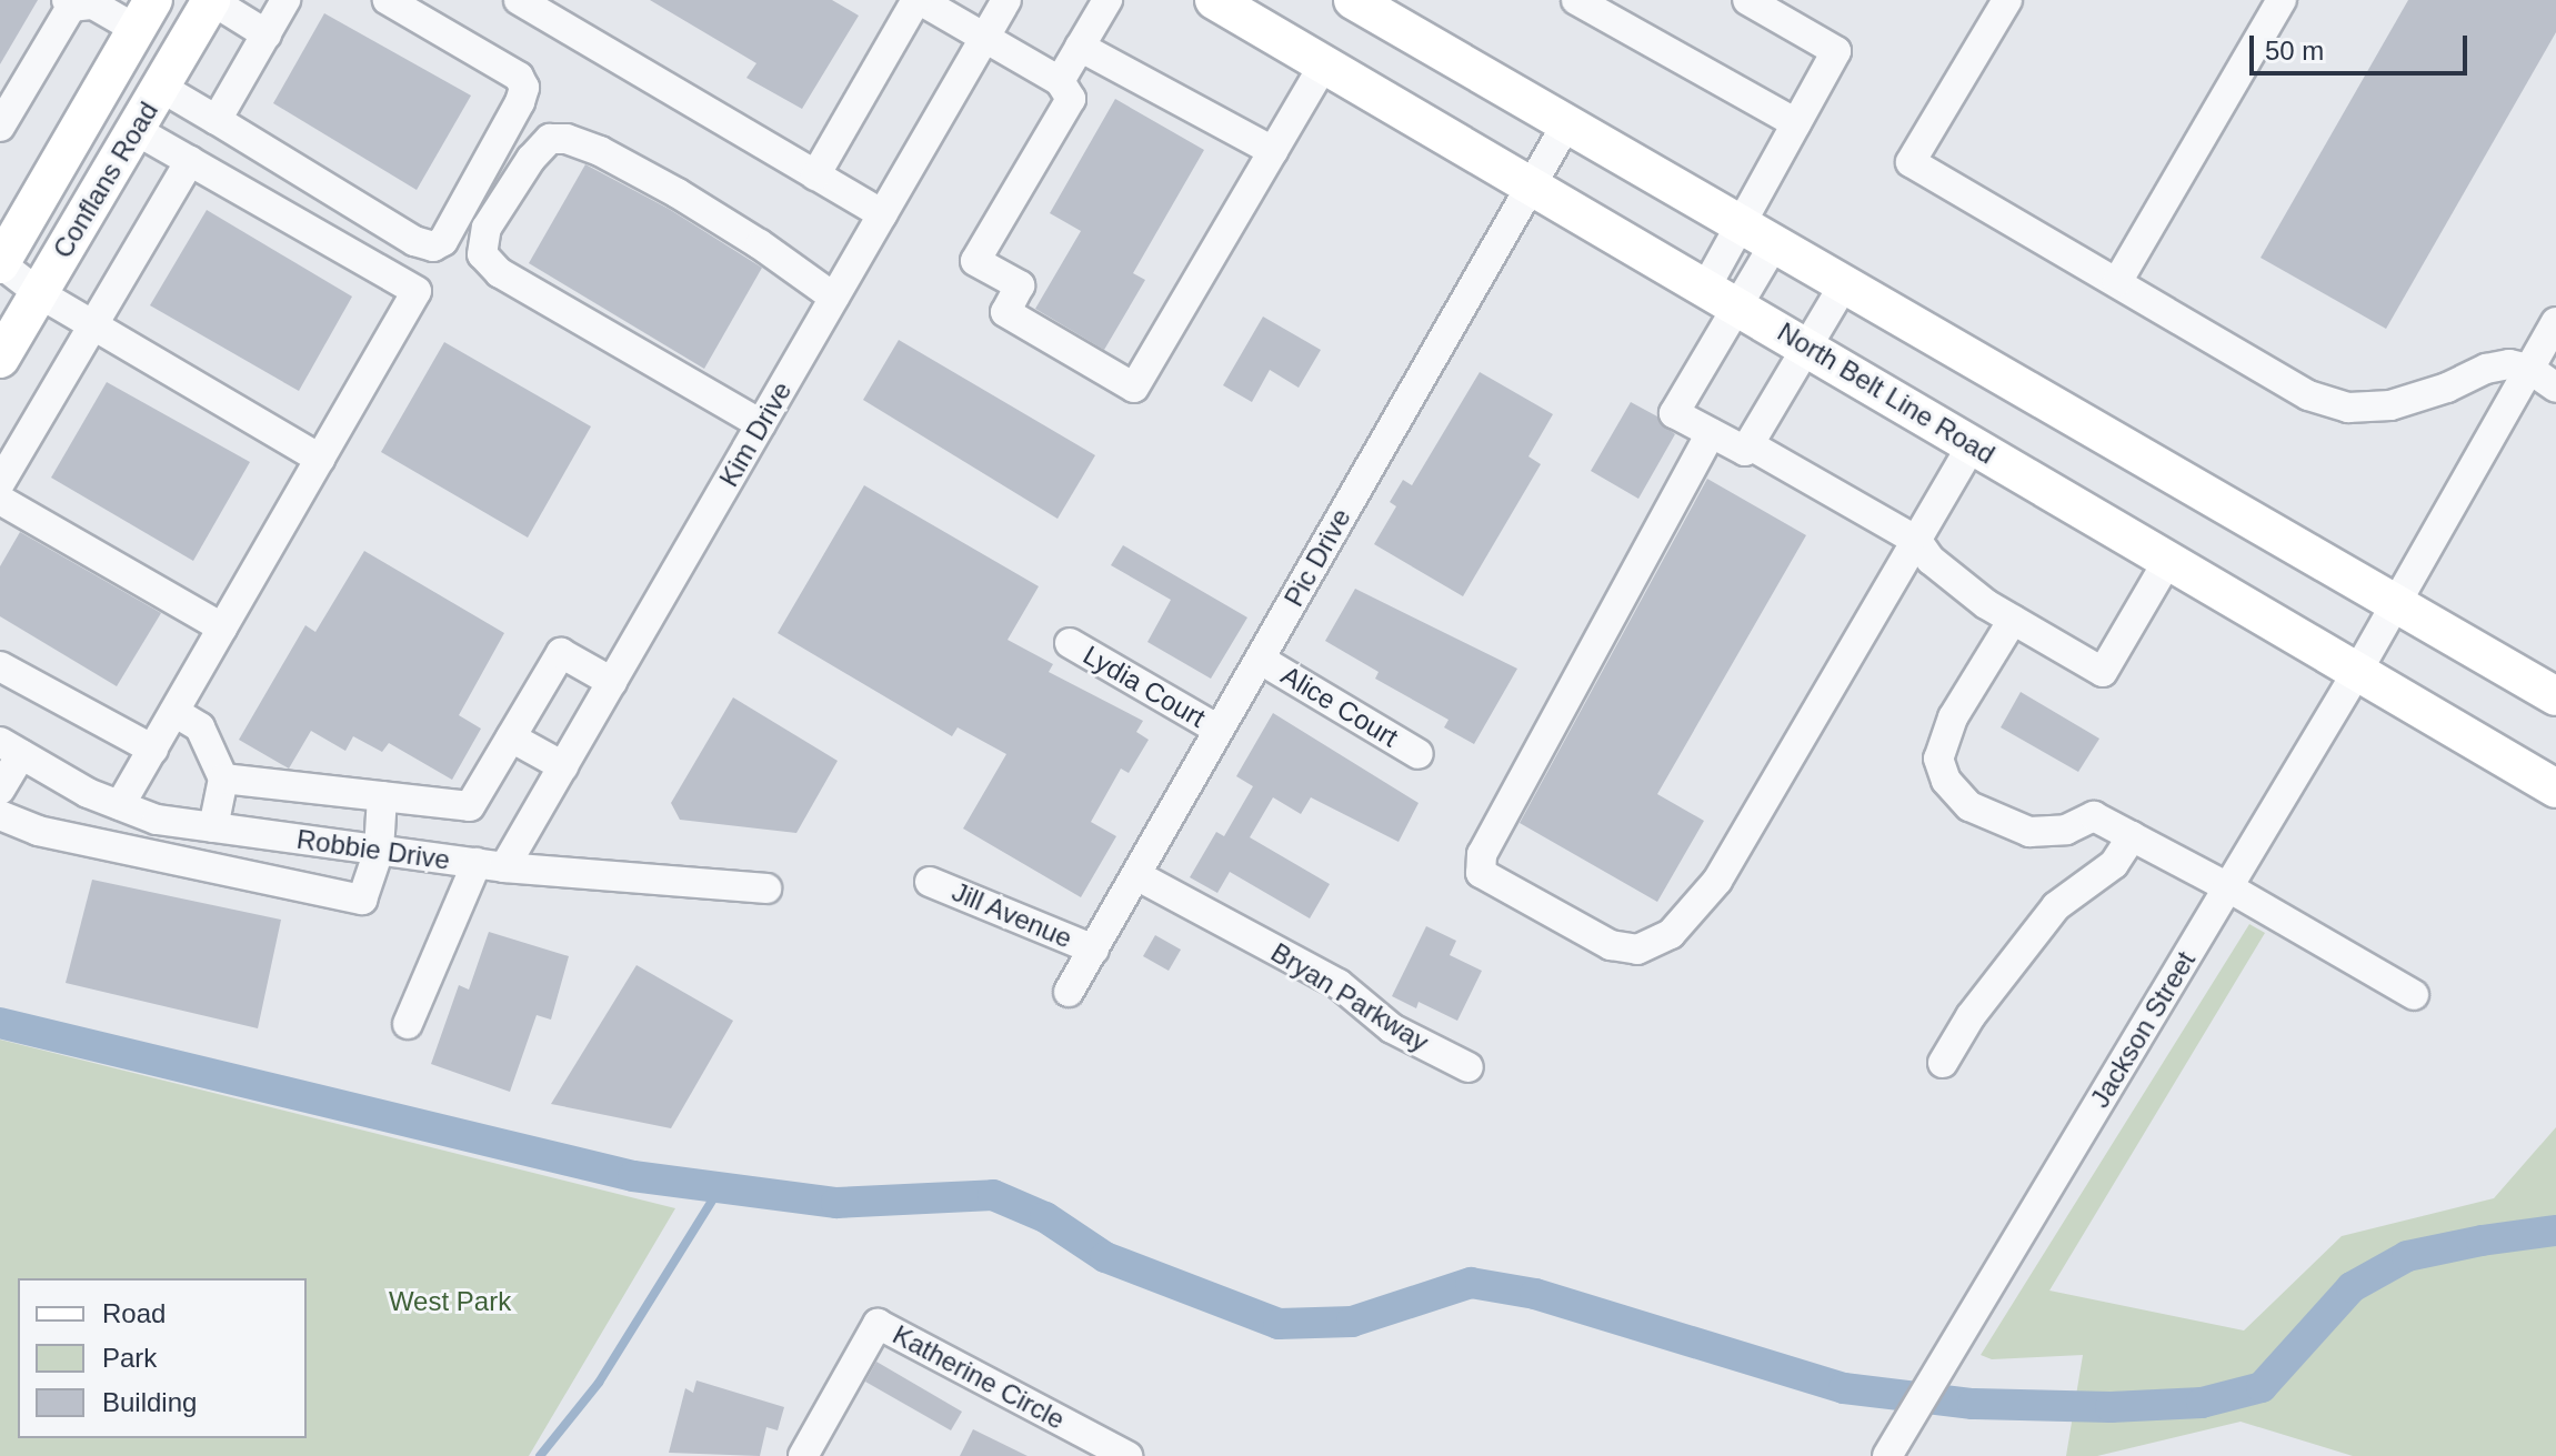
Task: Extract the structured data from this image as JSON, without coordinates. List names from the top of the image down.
{
  "streets": {
    "main road": ["Conflans Road", "North Belt Line Road"],
    "street": [
      "Kim Drive",
      "Pic Drive",
      "Lydia Court",
      "Alice Court",
      "Robbie Drive",
      "Jill Avenue",
      "Bryan Parkway",
      "Jackson Street",
      "Katherine Circle"
    ]
  },
  "crossings": [
    ["North Belt Line Road", "Pic Drive"],
    ["North Belt Line Road", "Jackson Street"],
    ["Kim Drive", "Robbie Drive"],
    ["Pic Drive", "Lydia Court"],
    ["Pic Drive", "Alice Court"],
    ["Pic Drive", "Jill Avenue"],
    ["Pic Drive", "Bryan Parkway"]
  ],
  "parks": ["West Park"],
  "legend": ["Road", "Park", "Building"],
  "scale_bar": "50 m"
}
